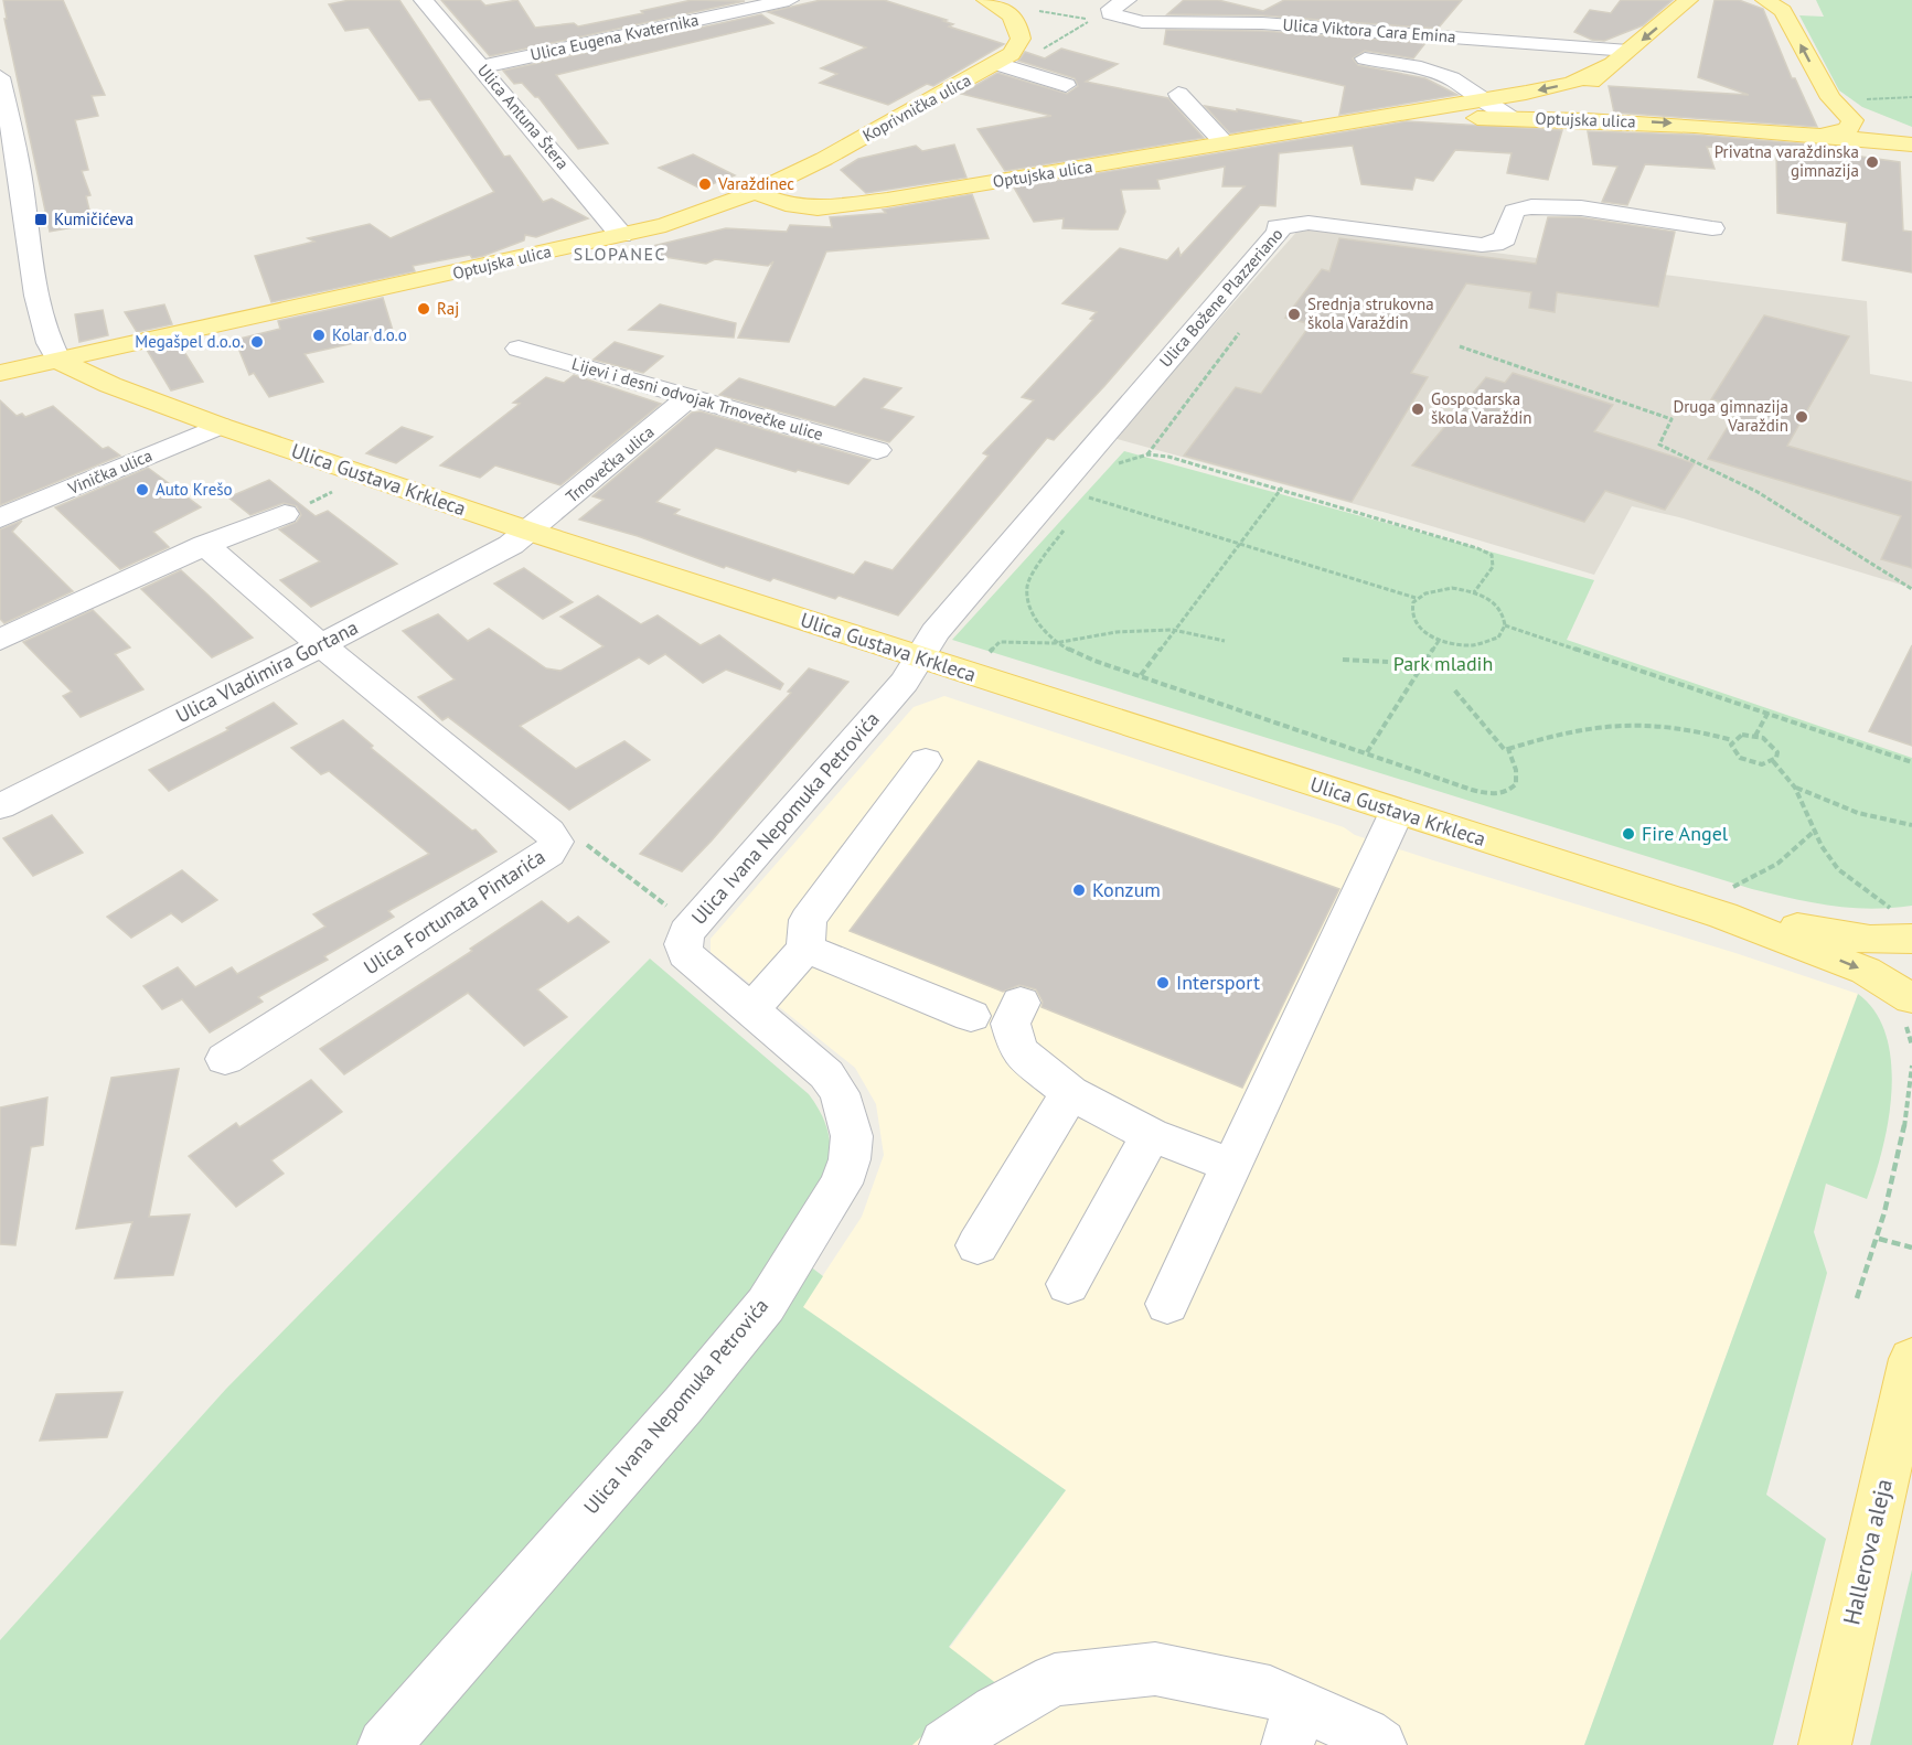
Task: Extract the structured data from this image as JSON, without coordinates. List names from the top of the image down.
{
  "streets": {
    "main road": [
      "Koprivnička ulica",
      "Optujska ulica",
      "Ulica Gustava Krkleca",
      "Hallerova aleja"
    ],
    "street": [
      "Ulica Viktora Cara Emina",
      "Ulica Eugena Kvaternika",
      "Ulica Antuna Štera",
      "Ulica Božene Plazzeriano",
      "Lijevi i desni odvojak Trnovečke ulice",
      "Trnovečka ulica",
      "Vinička ulica",
      "Ulica Vladimira Gortana",
      "Ulica Ivana Nepomuka Petrovića",
      "Ulica Fortunata Pintarića"
    ]
  },
  "crossings": [
    ["Ulica Eugena Kvaternika", "Ulica Antuna Štera"],
    ["Koprivnička ulica", "Optujska ulica"],
    ["Ulica Antuna Štera", "Optujska ulica"],
    ["Optujska ulica", "Ulica Gustava Krkleca"],
    ["Ulica Božene Plazzeriano", "Ulica Gustava Krkleca"],
    ["Ulica Božene Plazzeriano", "Ulica Ivana Nepomuka Petrovića"],
    ["Lijevi i desni odvojak Trnovečke ulice", "Trnovečka ulica"],
    ["Trnovečka ulica", "Ulica Gustava Krkleca"],
    ["Trnovečka ulica", "Ulica Vladimira Gortana"],
    ["Vinička ulica", "Ulica Gustava Krkleca"],
    ["Ulica Gustava Krkleca", "Ulica Vladimira Gortana"],
    ["Ulica Gustava Krkleca", "Ulica Ivana Nepomuka Petrovića"],
    ["Ulica Vladimira Gortana", "Ulica Fortunata Pintarića"]
  ],
  "districts": ["SLOPANEC"],
  "parks": ["Park mladih"],
  "places": {
    "other": [
      "Privatna varaždinska gimnazija",
      "Varaždinec",
      "Raj",
      "Srednja strukovna škola Varaždin",
      "Kolar d.o.o",
      "Megašpel d.o.o.",
      "Gospodarska škola Varaždin",
      "Druga gimnazija Varaždin",
      "Auto Krešo",
      "Fire Angel",
      "Konzum",
      "Intersport"
    ],
    "transit": ["Kumičićeva"]
  }
}
